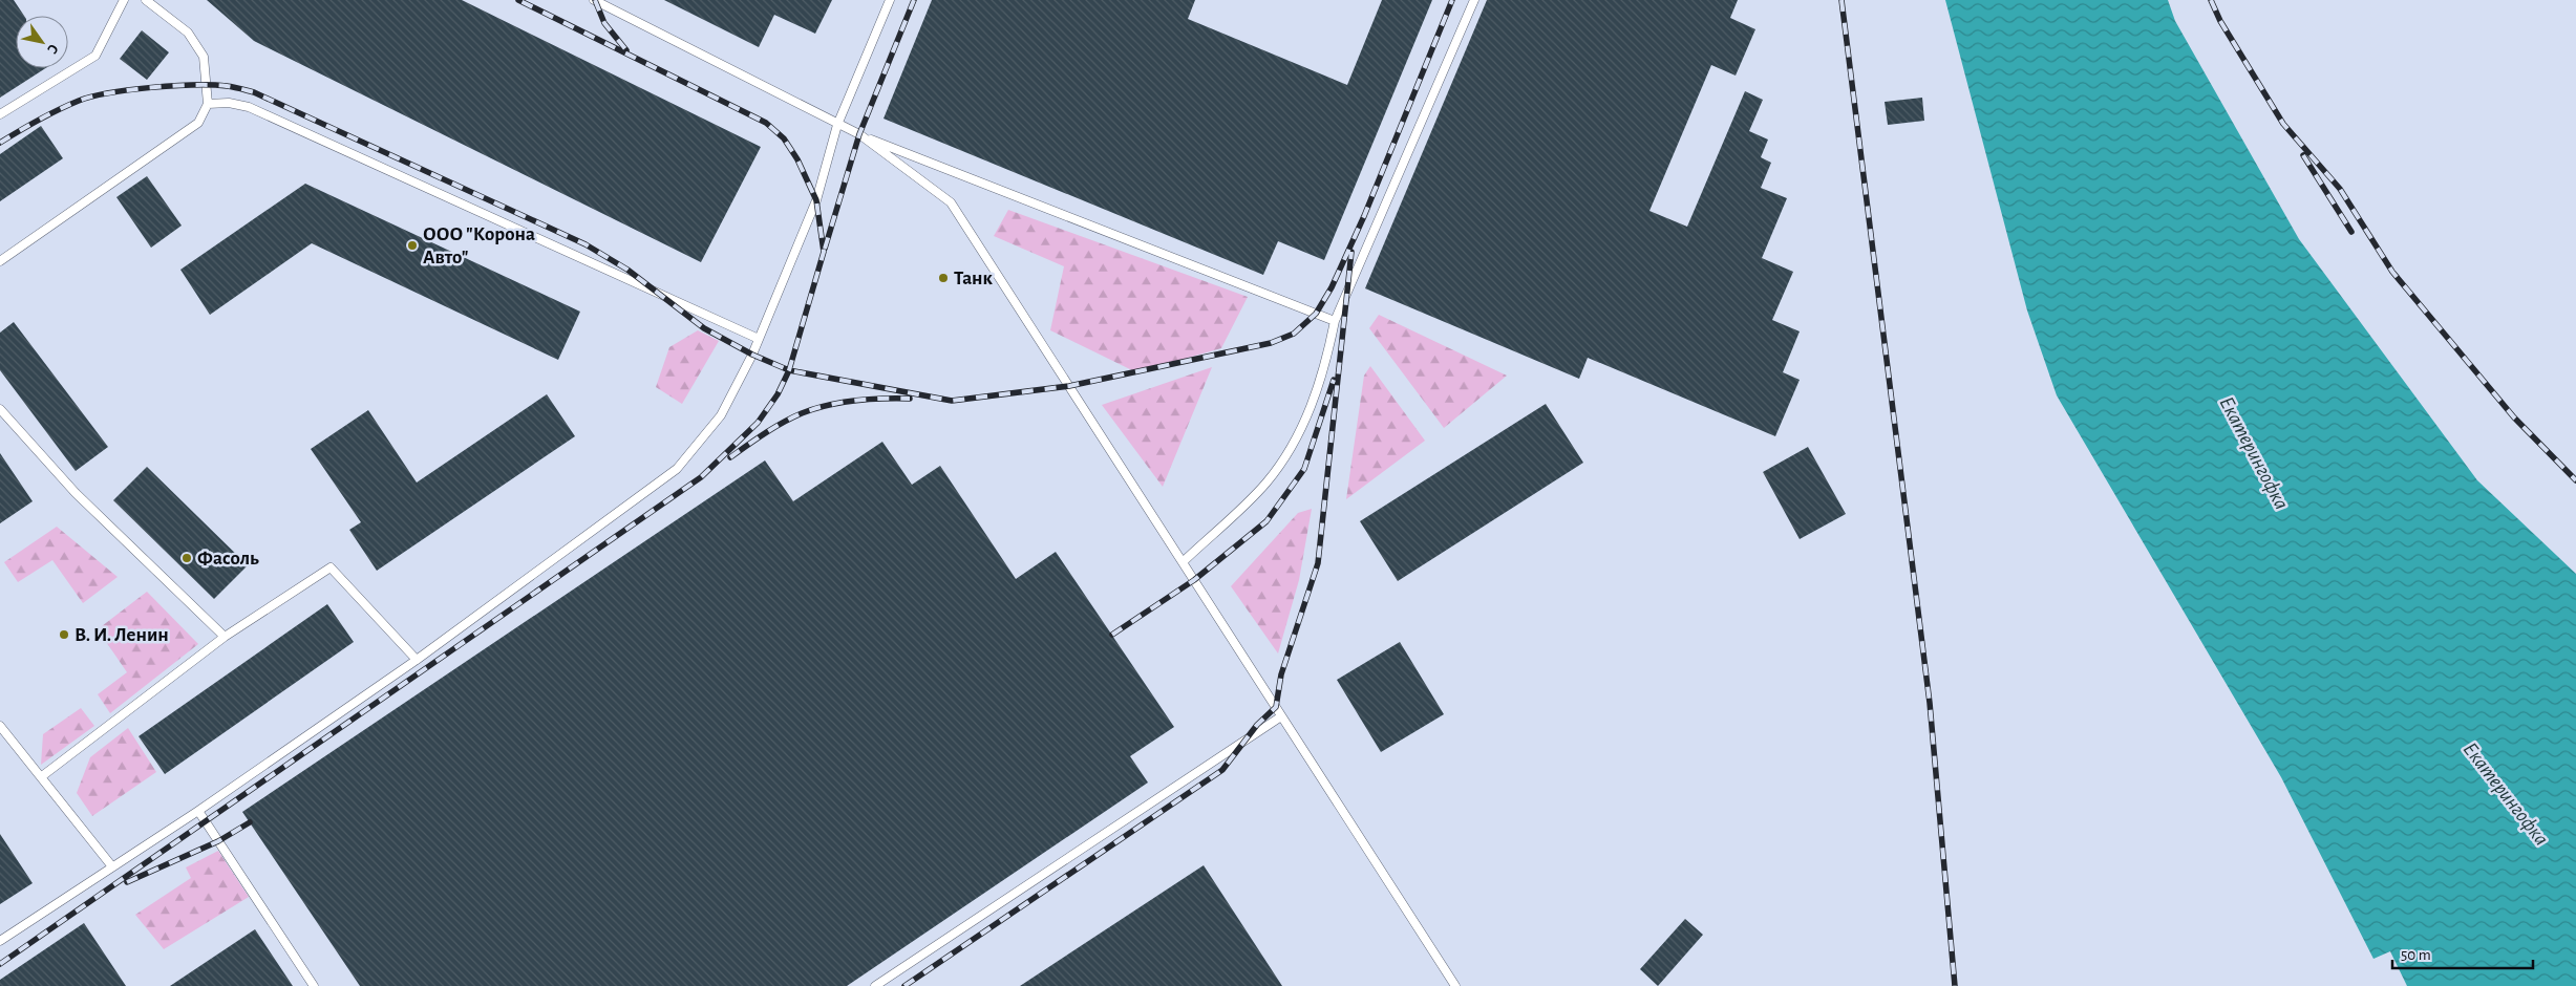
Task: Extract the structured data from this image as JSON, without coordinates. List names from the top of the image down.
{
  "water": ["Екатерингофка"],
  "places": [
    "ООО \"Корона Авто\"",
    "Танк",
    "Фасоль",
    "В. И. Ленин"
  ],
  "scale_bar": "50 m",
  "north": "bottom right"
}
